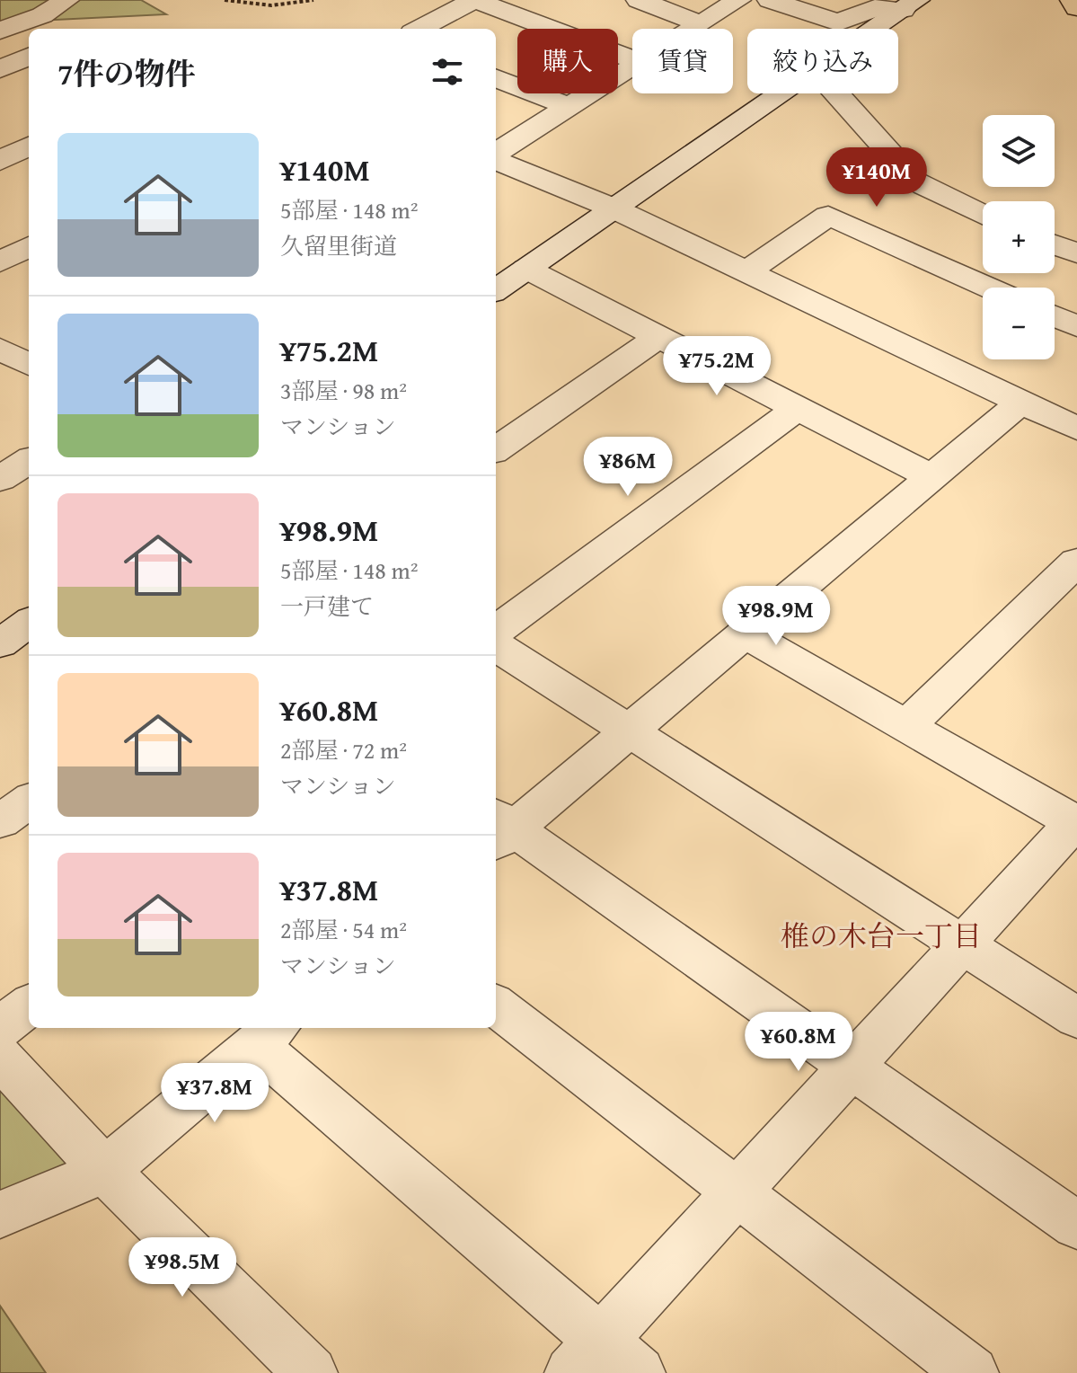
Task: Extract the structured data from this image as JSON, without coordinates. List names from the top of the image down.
{
  "districts": ["椎の木台一丁目"],
  "page": {
    "chip": ["購入", "賃貸", "絞り込み"],
    "heading": "7件の物件",
    "map_buttons": ["+", "−"],
    "list": [
      {
        "name": "¥140M",
        "note": "5部屋 · 148 m² · 久留里街道"
      },
      {
        "name": "¥75.2M",
        "note": "3部屋 · 98 m² · マンション"
      },
      {
        "name": "¥98.9M",
        "note": "5部屋 · 148 m² · 一戸建て"
      },
      {
        "name": "¥60.8M",
        "note": "2部屋 · 72 m² · マンション"
      },
      {
        "name": "¥37.8M",
        "note": "2部屋 · 54 m² · マンション"
      }
    ],
    "price": [
      "¥140M",
      "¥75.2M",
      "¥86M",
      "¥98.9M",
      "¥60.8M",
      "¥37.8M",
      "¥98.5M"
    ]
  }
}
